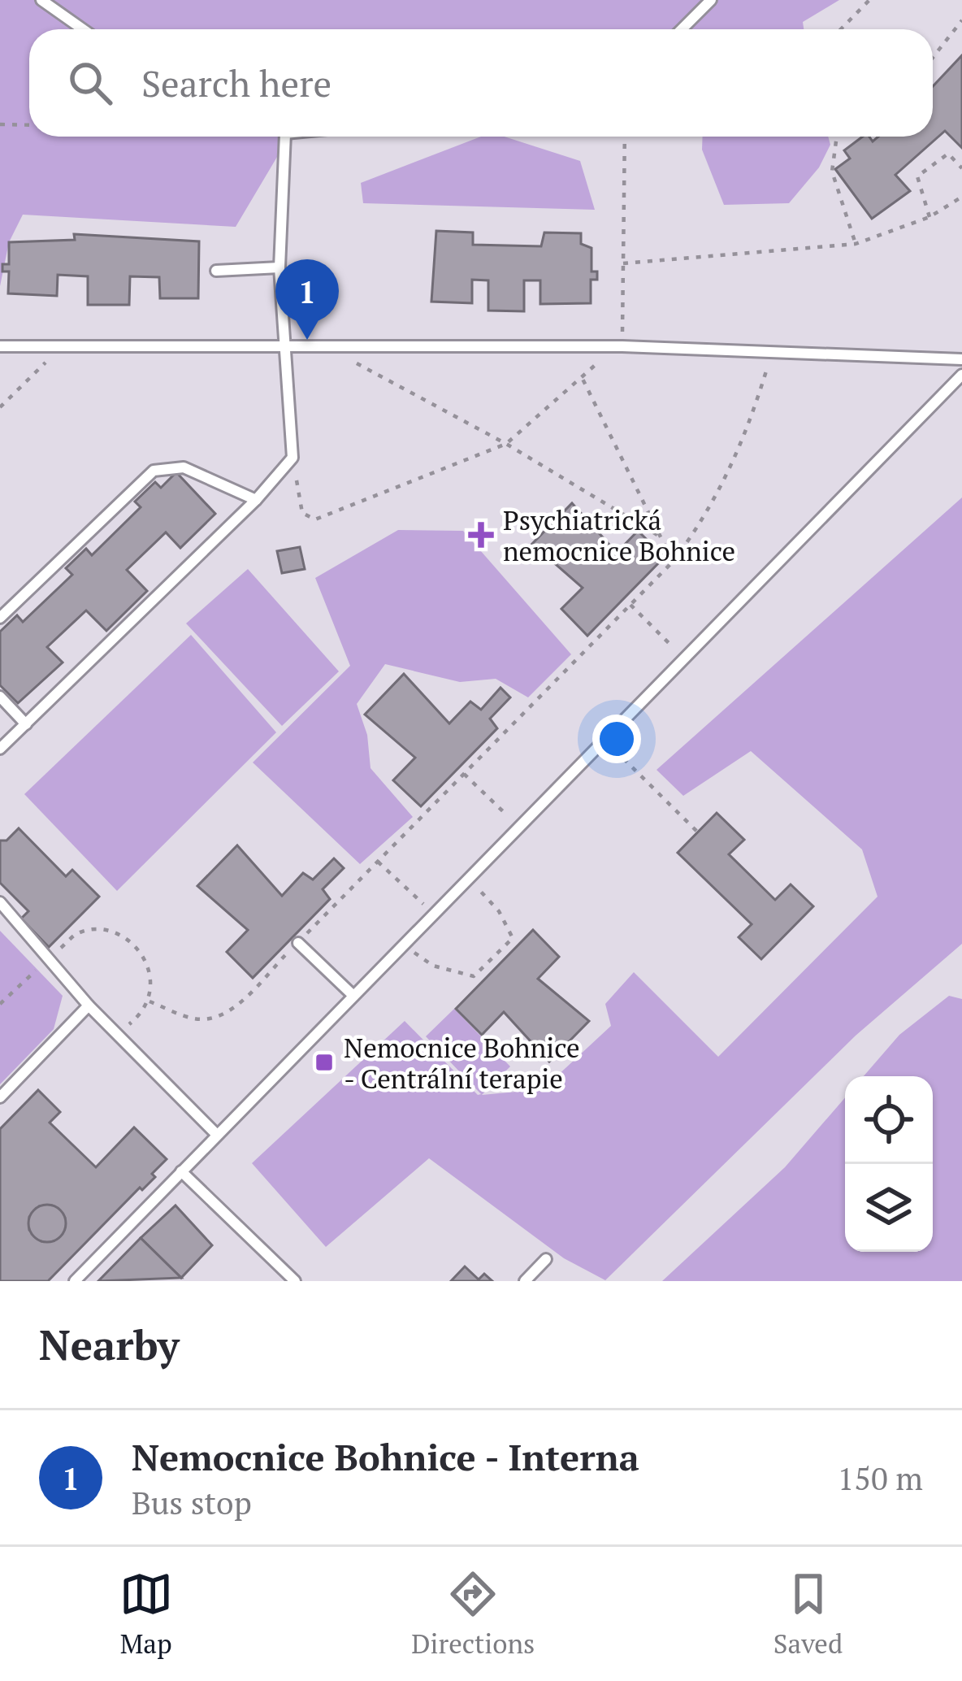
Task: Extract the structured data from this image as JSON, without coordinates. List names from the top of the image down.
{
  "places": {
    "health": ["Psychiatrická nemocnice Bohnice"],
    "transit": ["Nemocnice Bohnice - Centrální terapie"]
  },
  "page": {
    "search": "Search here",
    "pins": "1",
    "heading": "Nearby",
    "list": [
      {
        "mark": "1",
        "name": "Nemocnice Bohnice - Interna",
        "note": "Bus stop",
        "value": "150 m"
      }
    ],
    "nav": ["Map", "Directions", "Saved"]
  }
}
